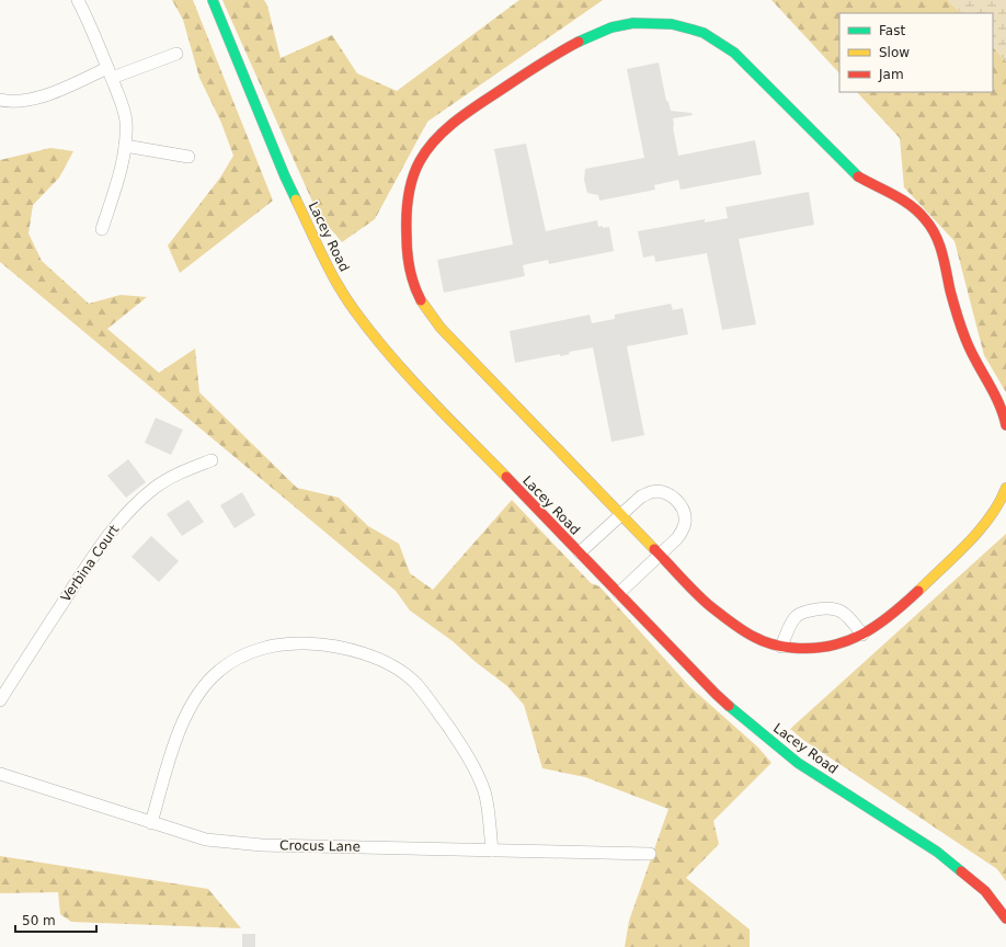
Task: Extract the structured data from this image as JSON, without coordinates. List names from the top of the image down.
{
  "streets": {
    "street": ["Lacey Road", "Verbina Court", "Crocus Lane"]
  },
  "legend": ["Fast", "Slow", "Jam"],
  "scale_bar": "50 m"
}
